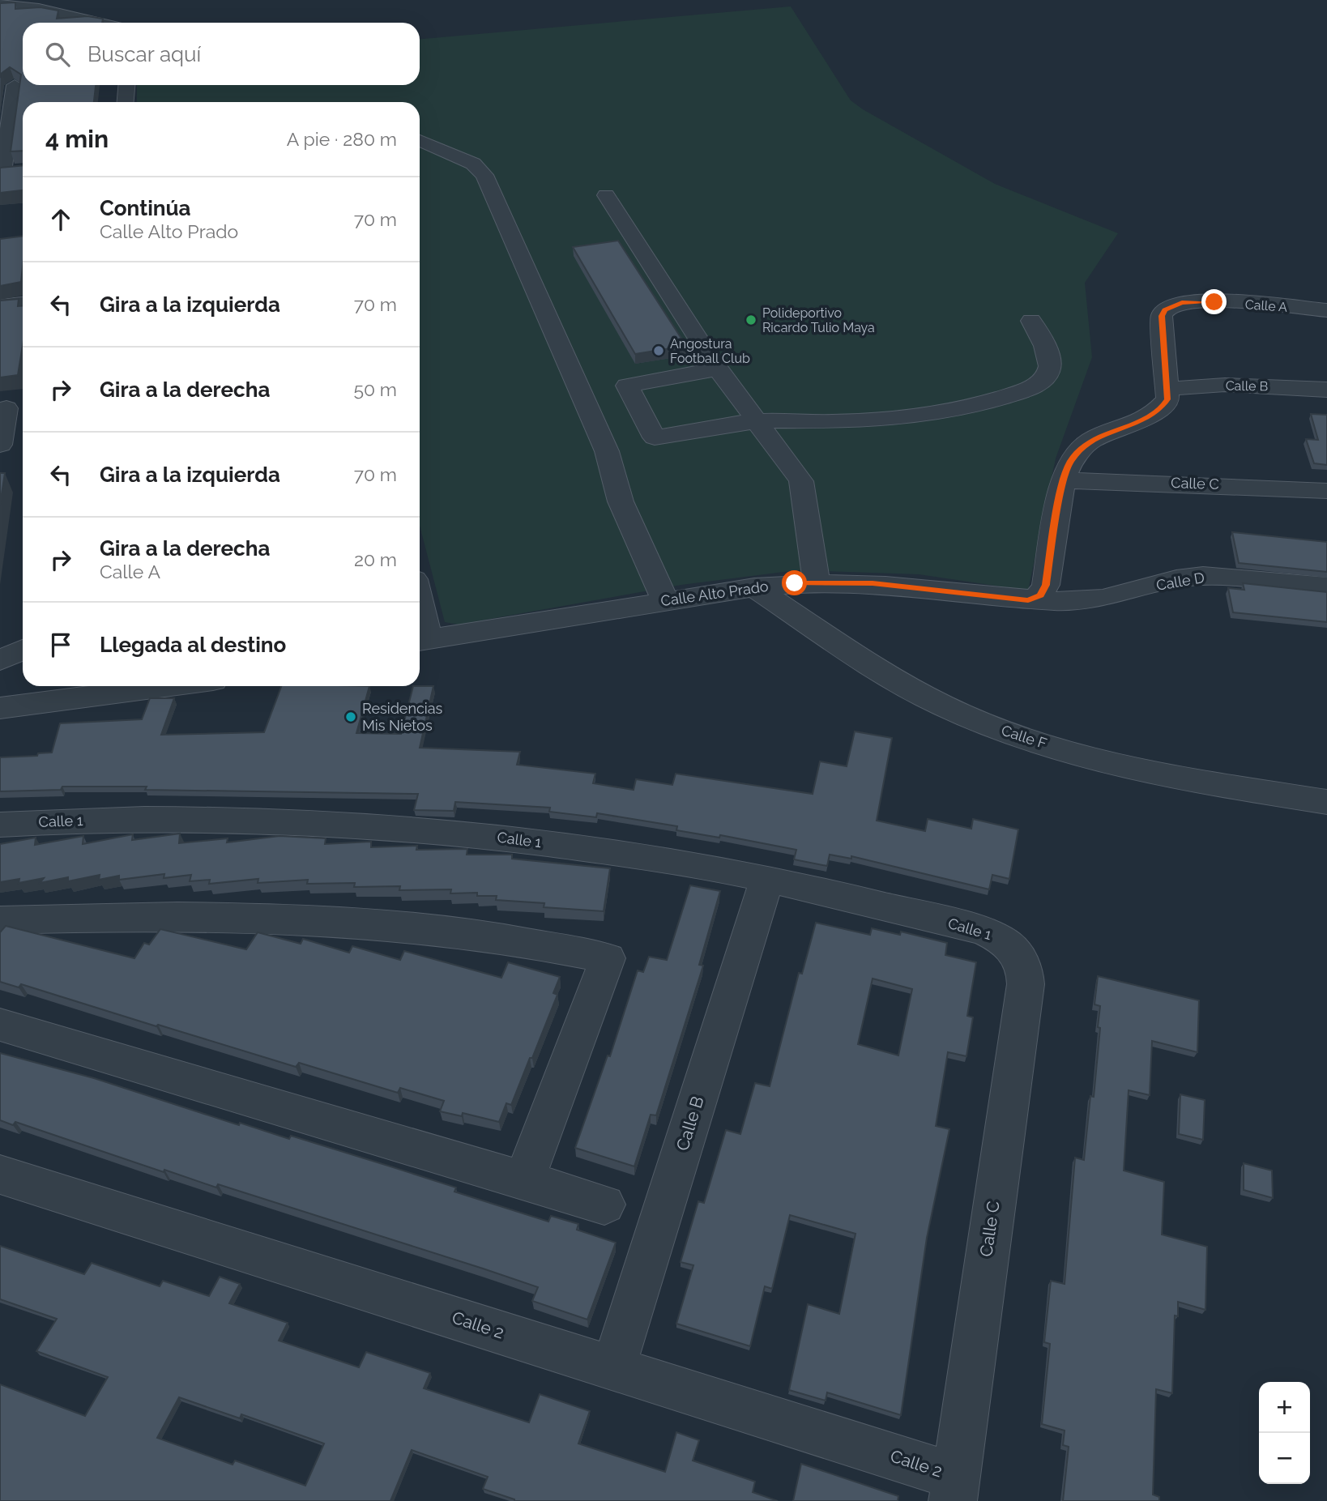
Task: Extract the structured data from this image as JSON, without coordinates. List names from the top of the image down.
{
  "streets": {
    "street": [
      "Calle A",
      "Calle B",
      "Calle C",
      "Calle D",
      "Calle Alto Prado",
      "Calle F",
      "Calle 1",
      "Calle 2"
    ]
  },
  "crossings": [
    ["Calle A", "Calle B"],
    ["Calle B", "Calle 1"],
    ["Calle B", "Calle 2"],
    ["Calle C", "Calle 1"],
    ["Calle C", "Calle 2"],
    ["Calle D", "Calle Alto Prado"],
    ["Calle Alto Prado", "Calle F"]
  ],
  "places": ["Polideportivo Ricardo Tulio Maya", "Angostura Football Club", "Residencias Mis Nietos"],
  "page": {
    "search": "Buscar aquí",
    "heading": ["4 min", "A pie · 280 m"],
    "list": [
      ["Continúa", "Calle Alto Prado", "70 m"],
      ["Gira a la izquierda", "70 m"],
      ["Gira a la derecha", "50 m"],
      ["Gira a la izquierda", "70 m"],
      ["Gira a la derecha", "Calle A", "20 m"],
      "Llegada al destino"
    ],
    "map_buttons": ["+", "−"]
  }
}
